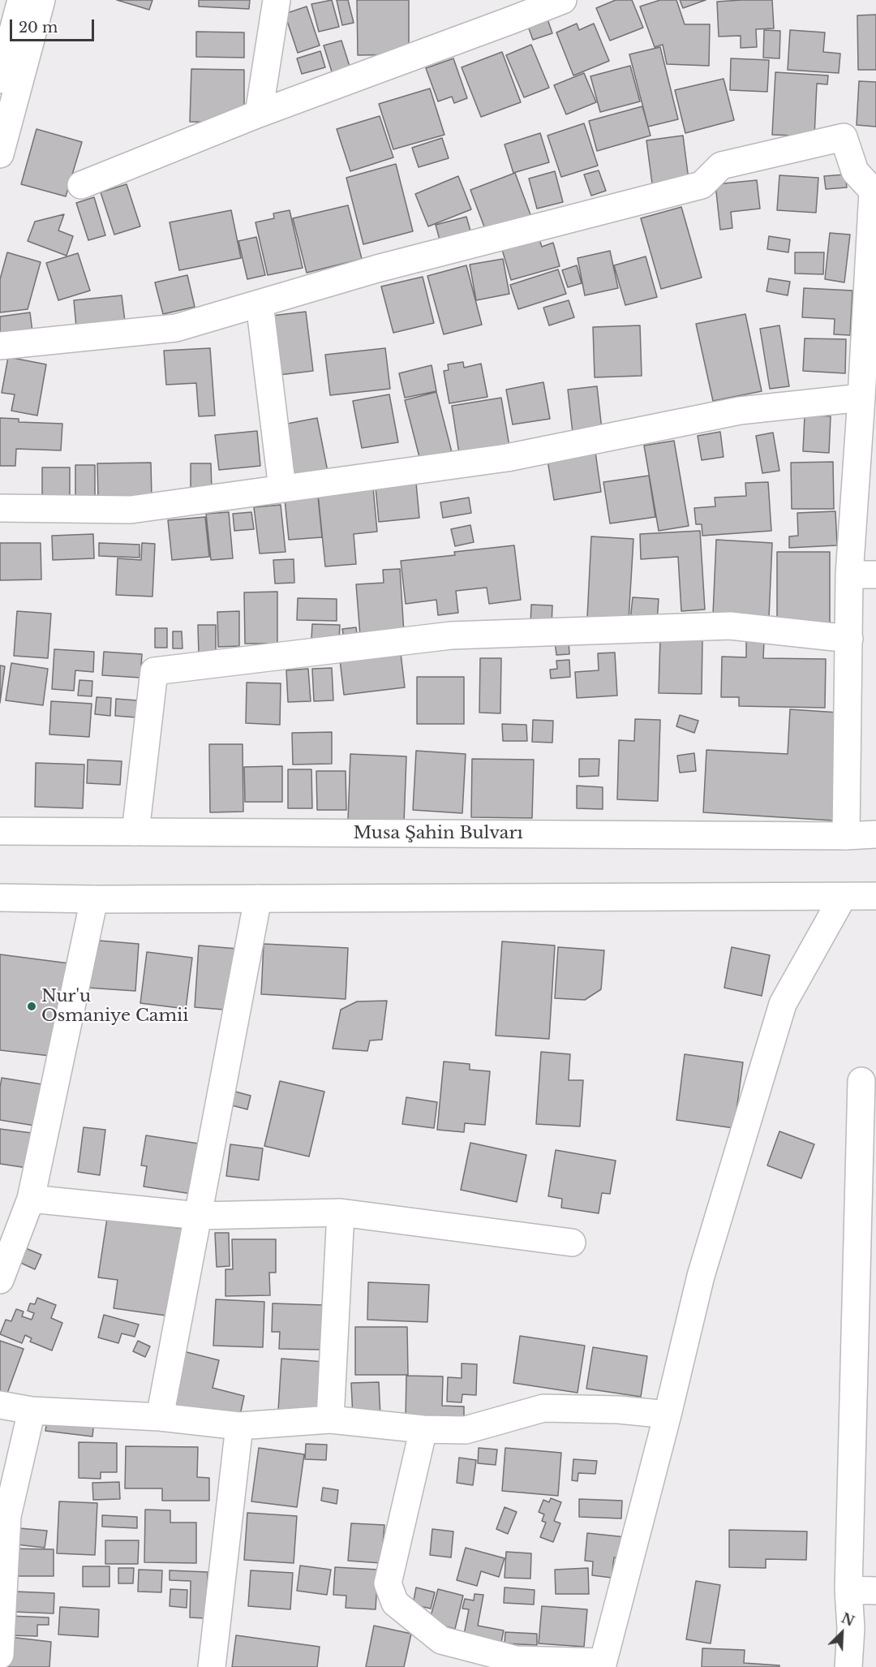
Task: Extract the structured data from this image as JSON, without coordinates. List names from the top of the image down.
{
  "streets": {
    "street": ["Musa Şahin Bulvarı"]
  },
  "places": ["Nur'u Osmaniye Camii"],
  "scale_bar": "20 m",
  "north": "top right"
}
